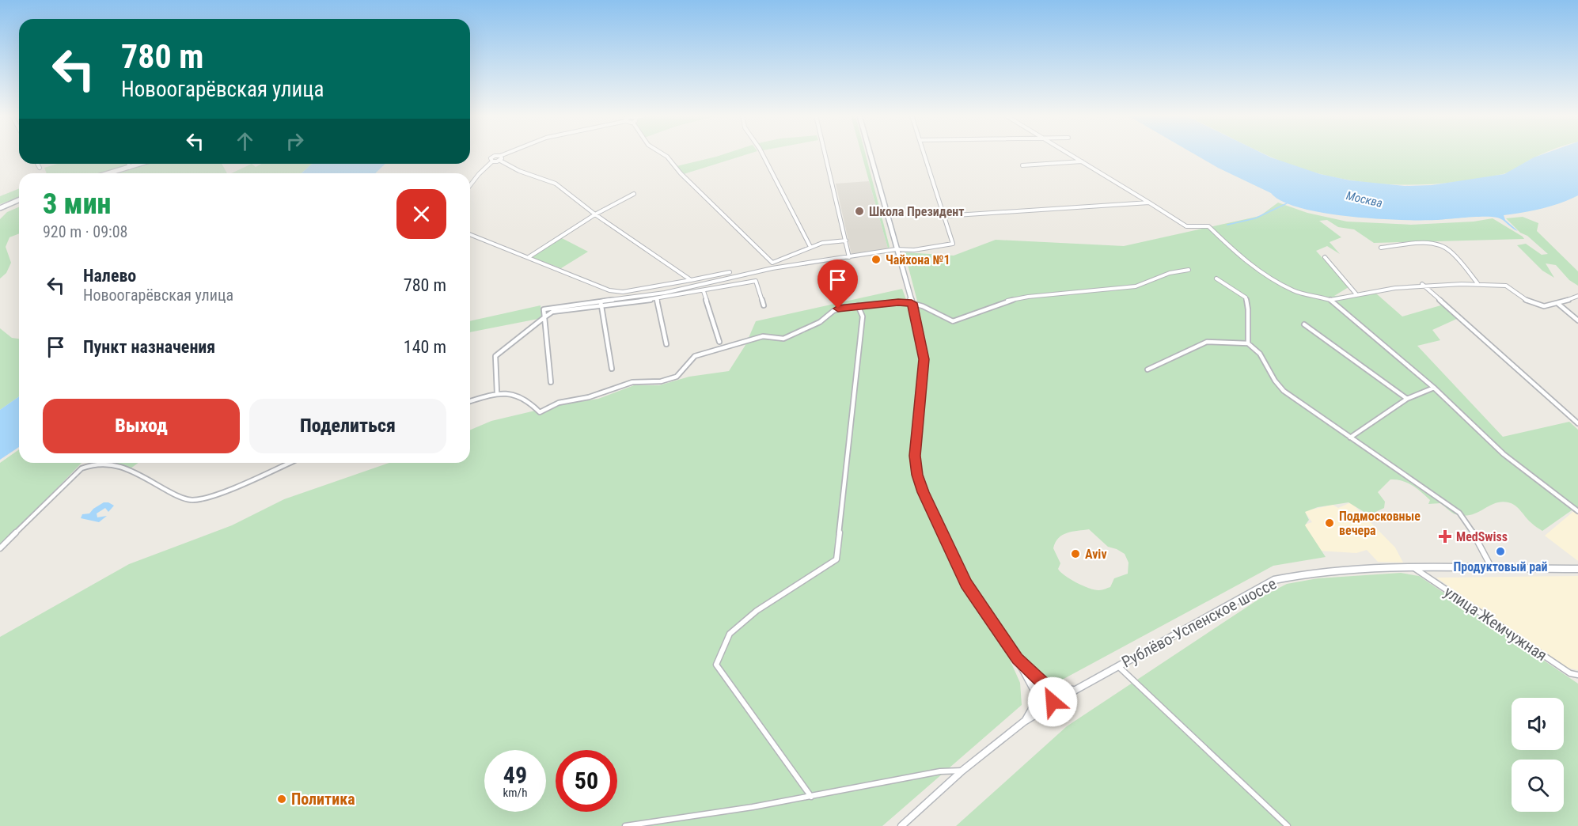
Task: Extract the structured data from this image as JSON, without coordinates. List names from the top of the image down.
{
  "streets": {
    "main road": ["Рублёво-Успенское шоссе"],
    "street": ["улица Жемчужная"]
  },
  "crossings": [
    ["Рублёво-Успенское шоссе", "улица Жемчужная"]
  ],
  "water": ["Москва"],
  "places": {
    "other": [
      "Школа Президент",
      "Чайхона №1",
      "Подмосковные вечера",
      "Продуктовый рай",
      "Aviv",
      "Политика"
    ],
    "health": ["MedSwiss"]
  },
  "page": {
    "turn": ["780 m", "Новоогарёвская улица"],
    "heading": ["3 мин", "920 m · 09:08"],
    "list": [
      {
        "name": "Налево",
        "note": "Новоогарёвская улица",
        "value": "780 m"
      },
      {
        "name": "Пункт назначения",
        "value": "140 m"
      }
    ],
    "buttons": ["Выход", "Поделиться"],
    "speed": "49 km/h",
    "limit": "50"
  }
}
